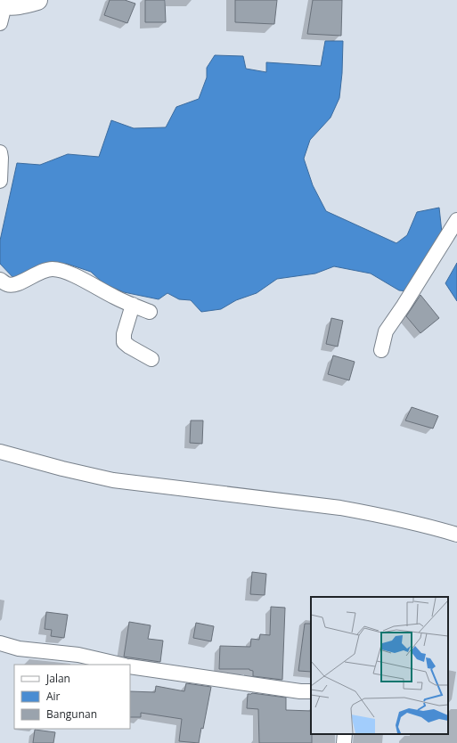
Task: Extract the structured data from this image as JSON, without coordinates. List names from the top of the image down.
{
  "legend": ["Jalan", "Air", "Bangunan"]
}
